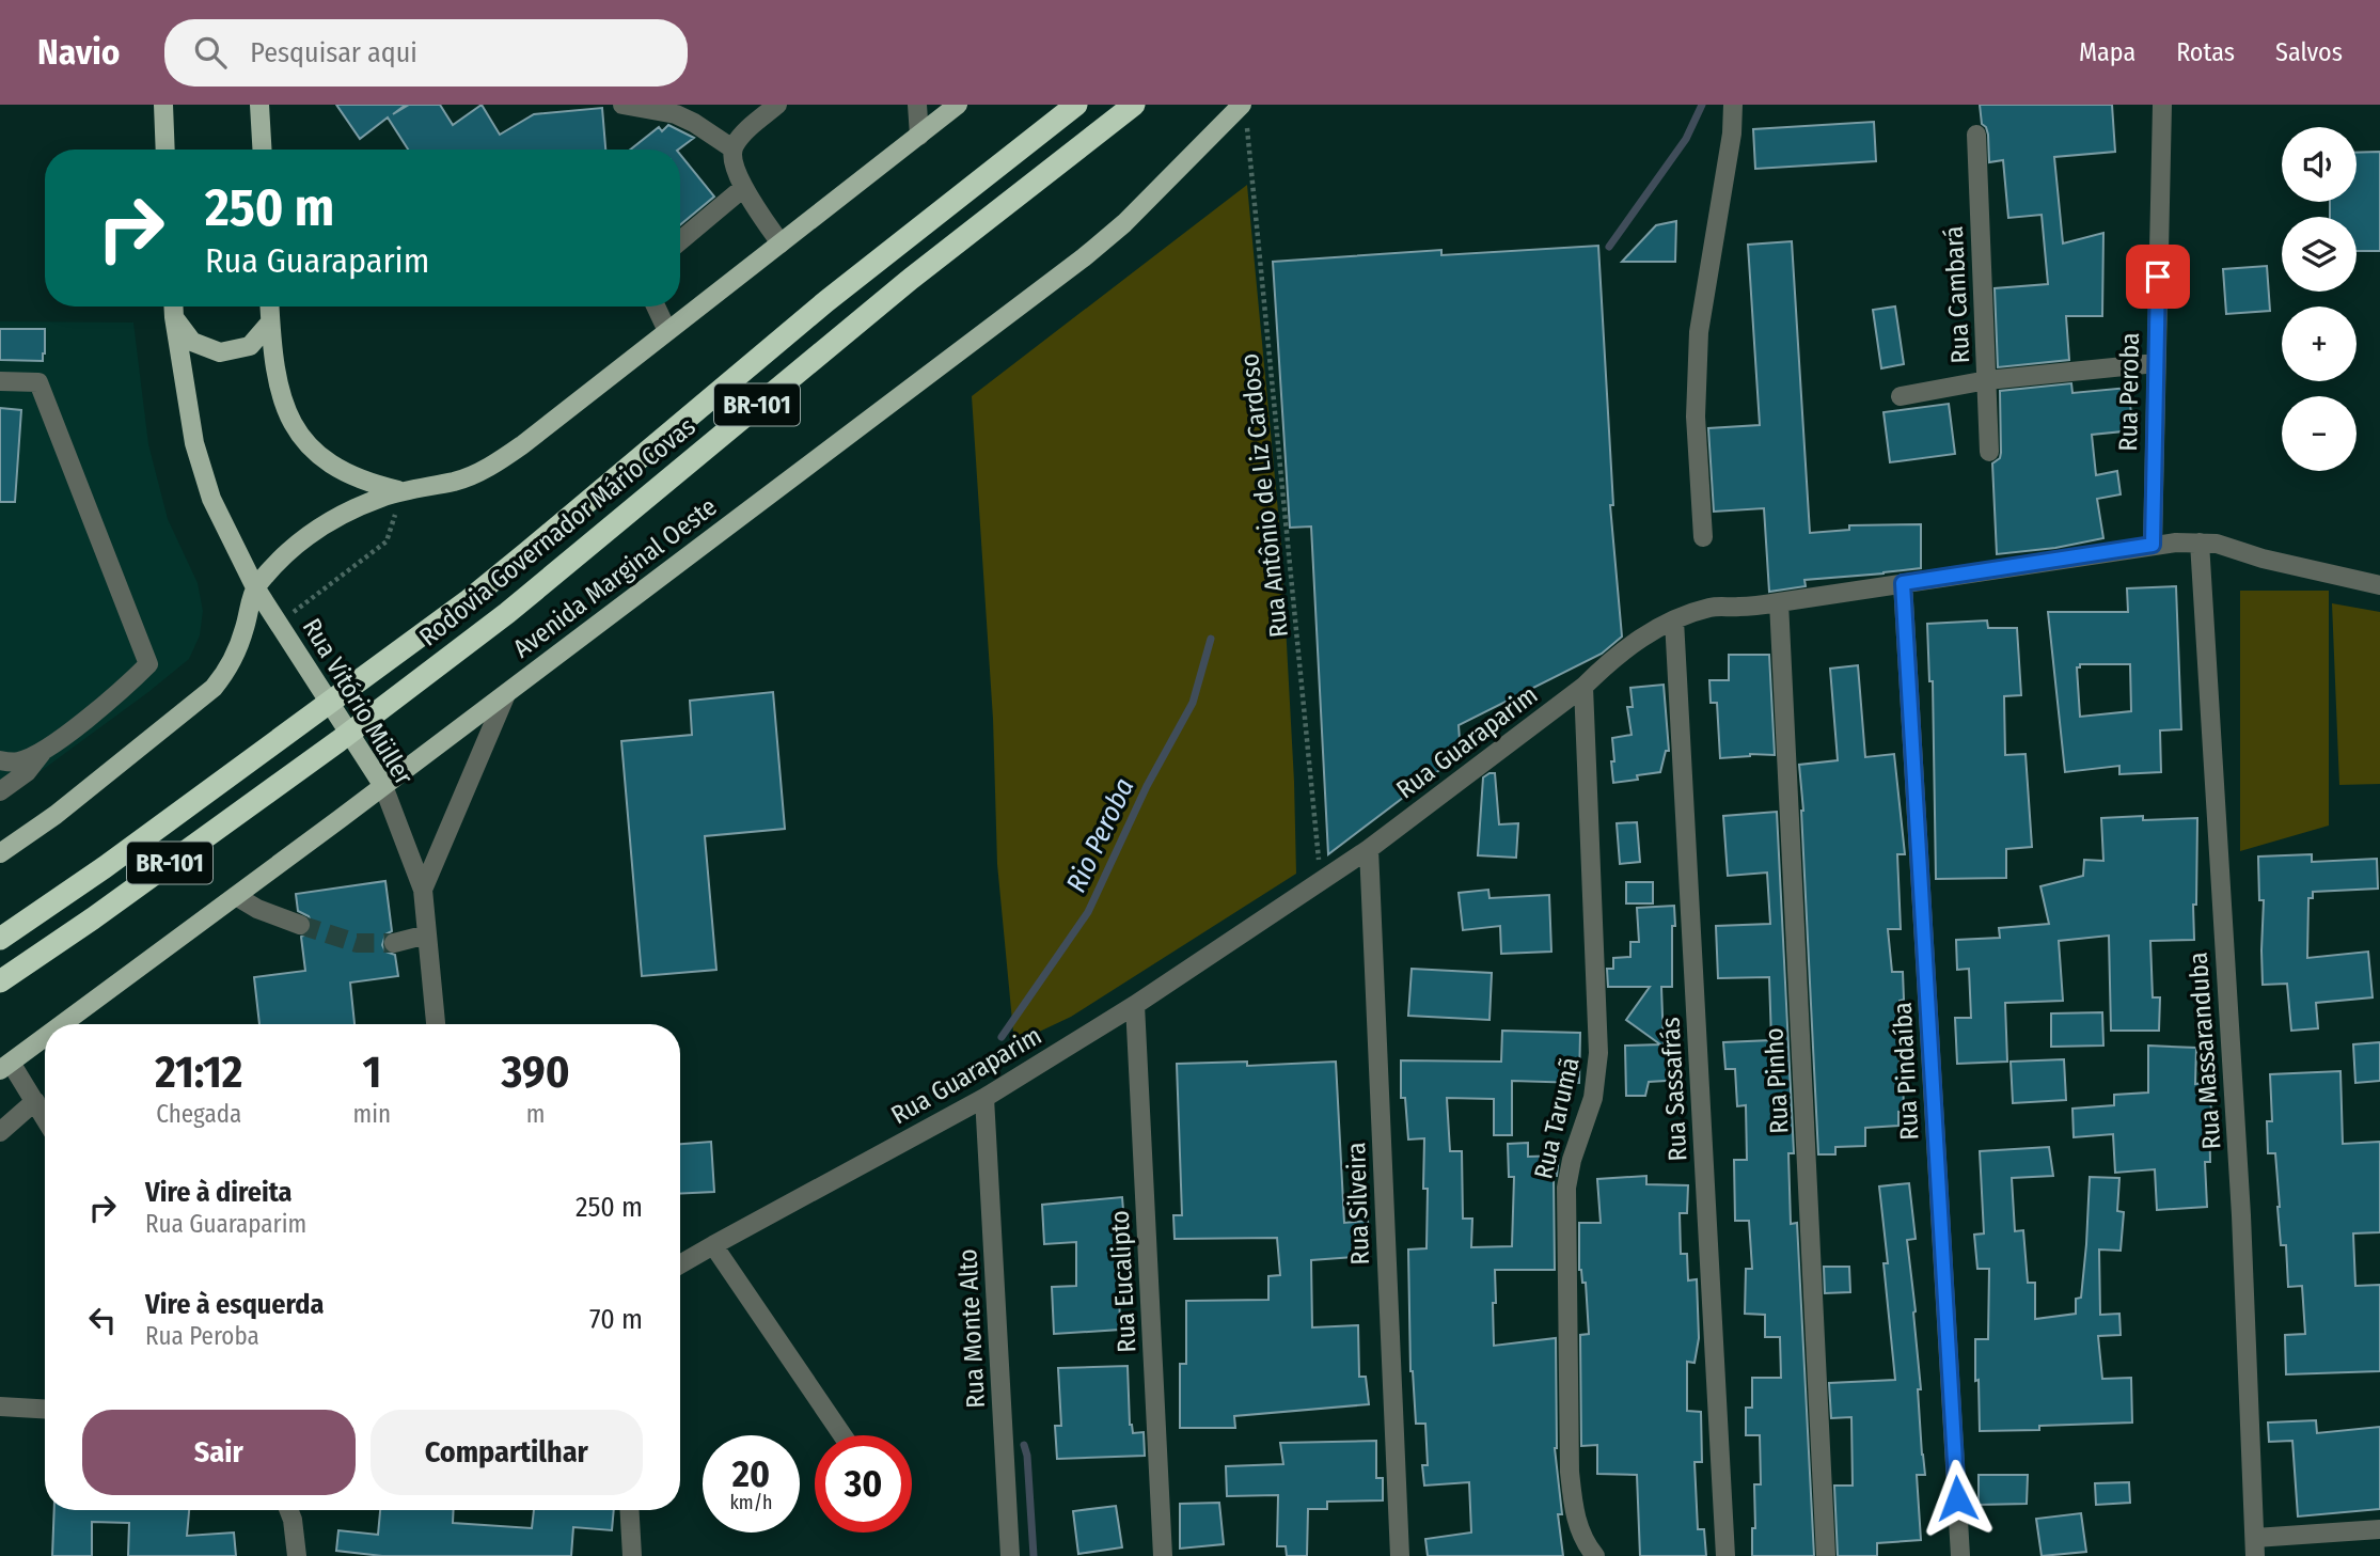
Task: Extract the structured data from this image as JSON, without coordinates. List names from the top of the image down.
{
  "streets": {
    "highway": ["BR-101", "Rodovia Governador Mário Covas"],
    "main road": ["Avenida Marginal Oeste", "Rua Vitório Müller"],
    "street": [
      "Rua Cambará",
      "Rua Peroba",
      "Rua Guaraparim",
      "Rua Massaranduba",
      "Rua Pindaíba",
      "Rua Pinho",
      "Rua Sassafrás",
      "Rua Tarumã",
      "Rua Silveira",
      "Rua Eucalipto",
      "Rua Monte Alto"
    ],
    "path": ["Rua Antônio de Liz Cardoso"]
  },
  "crossings": [
    ["Rua Peroba", "Rua Guaraparim"],
    ["Rua Antônio de Liz Cardoso", "Avenida Marginal Oeste"],
    ["Rua Antônio de Liz Cardoso", "Rua Guaraparim"],
    ["Avenida Marginal Oeste", "Rua Vitório Müller"],
    ["Rua Guaraparim", "Rua Massaranduba"],
    ["Rua Guaraparim", "Rua Pindaíba"],
    ["Rua Guaraparim", "Rua Pinho"],
    ["Rua Guaraparim", "Rua Sassafrás"],
    ["Rua Guaraparim", "Rua Tarumã"],
    ["Rua Guaraparim", "Rua Silveira"],
    ["Rua Guaraparim", "Rua Eucalipto"],
    ["Rua Guaraparim", "Rua Monte Alto"]
  ],
  "water": ["Rio Peroba"],
  "page": {
    "header": "Navio",
    "search": "Pesquisar aqui",
    "nav": ["Mapa", "Rotas", "Salvos"],
    "map_buttons": ["+", "−"],
    "turn": ["250 m", "Rua Guaraparim"],
    "eta": [
      "21:12",
      "Chegada",
      "1",
      "min",
      "390",
      "m"
    ],
    "list": [
      {
        "name": "Vire à direita",
        "note": "Rua Guaraparim",
        "value": "250 m"
      },
      {
        "name": "Vire à esquerda",
        "note": "Rua Peroba",
        "value": "70 m"
      }
    ],
    "buttons": ["Sair", "Compartilhar"],
    "speed": "20 km/h",
    "limit": "30"
  }
}
